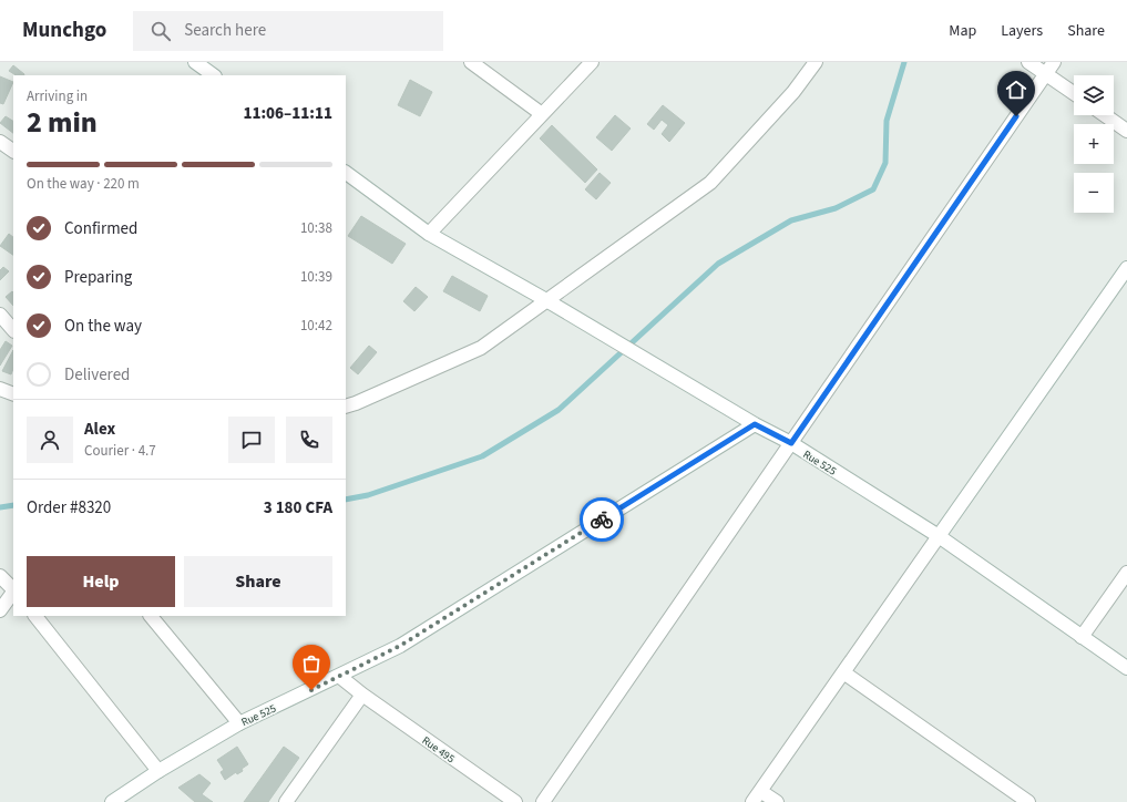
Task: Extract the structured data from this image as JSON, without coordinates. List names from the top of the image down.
{
  "streets": {
    "street": ["Rue 525", "Rue 495"]
  },
  "crossings": [
    ["Rue 525", "Rue 495"]
  ],
  "page": {
    "header": "Munchgo",
    "search": "Search here",
    "nav": ["Map", "Layers", "Share"],
    "map_buttons": ["+", "−"],
    "heading": ["2 min", "Arriving in", "11:06–11:11"],
    "panel": [
      "Alex",
      "Courier · 4.7",
      "Order #8320",
      "3 180 CFA"
    ],
    "bar": "On the way · 220 m",
    "list": [
      ["Confirmed", "10:38"],
      ["Preparing", "10:39"],
      ["On the way", "10:42"],
      "Delivered"
    ],
    "buttons": ["Help", "Share"]
  }
}
